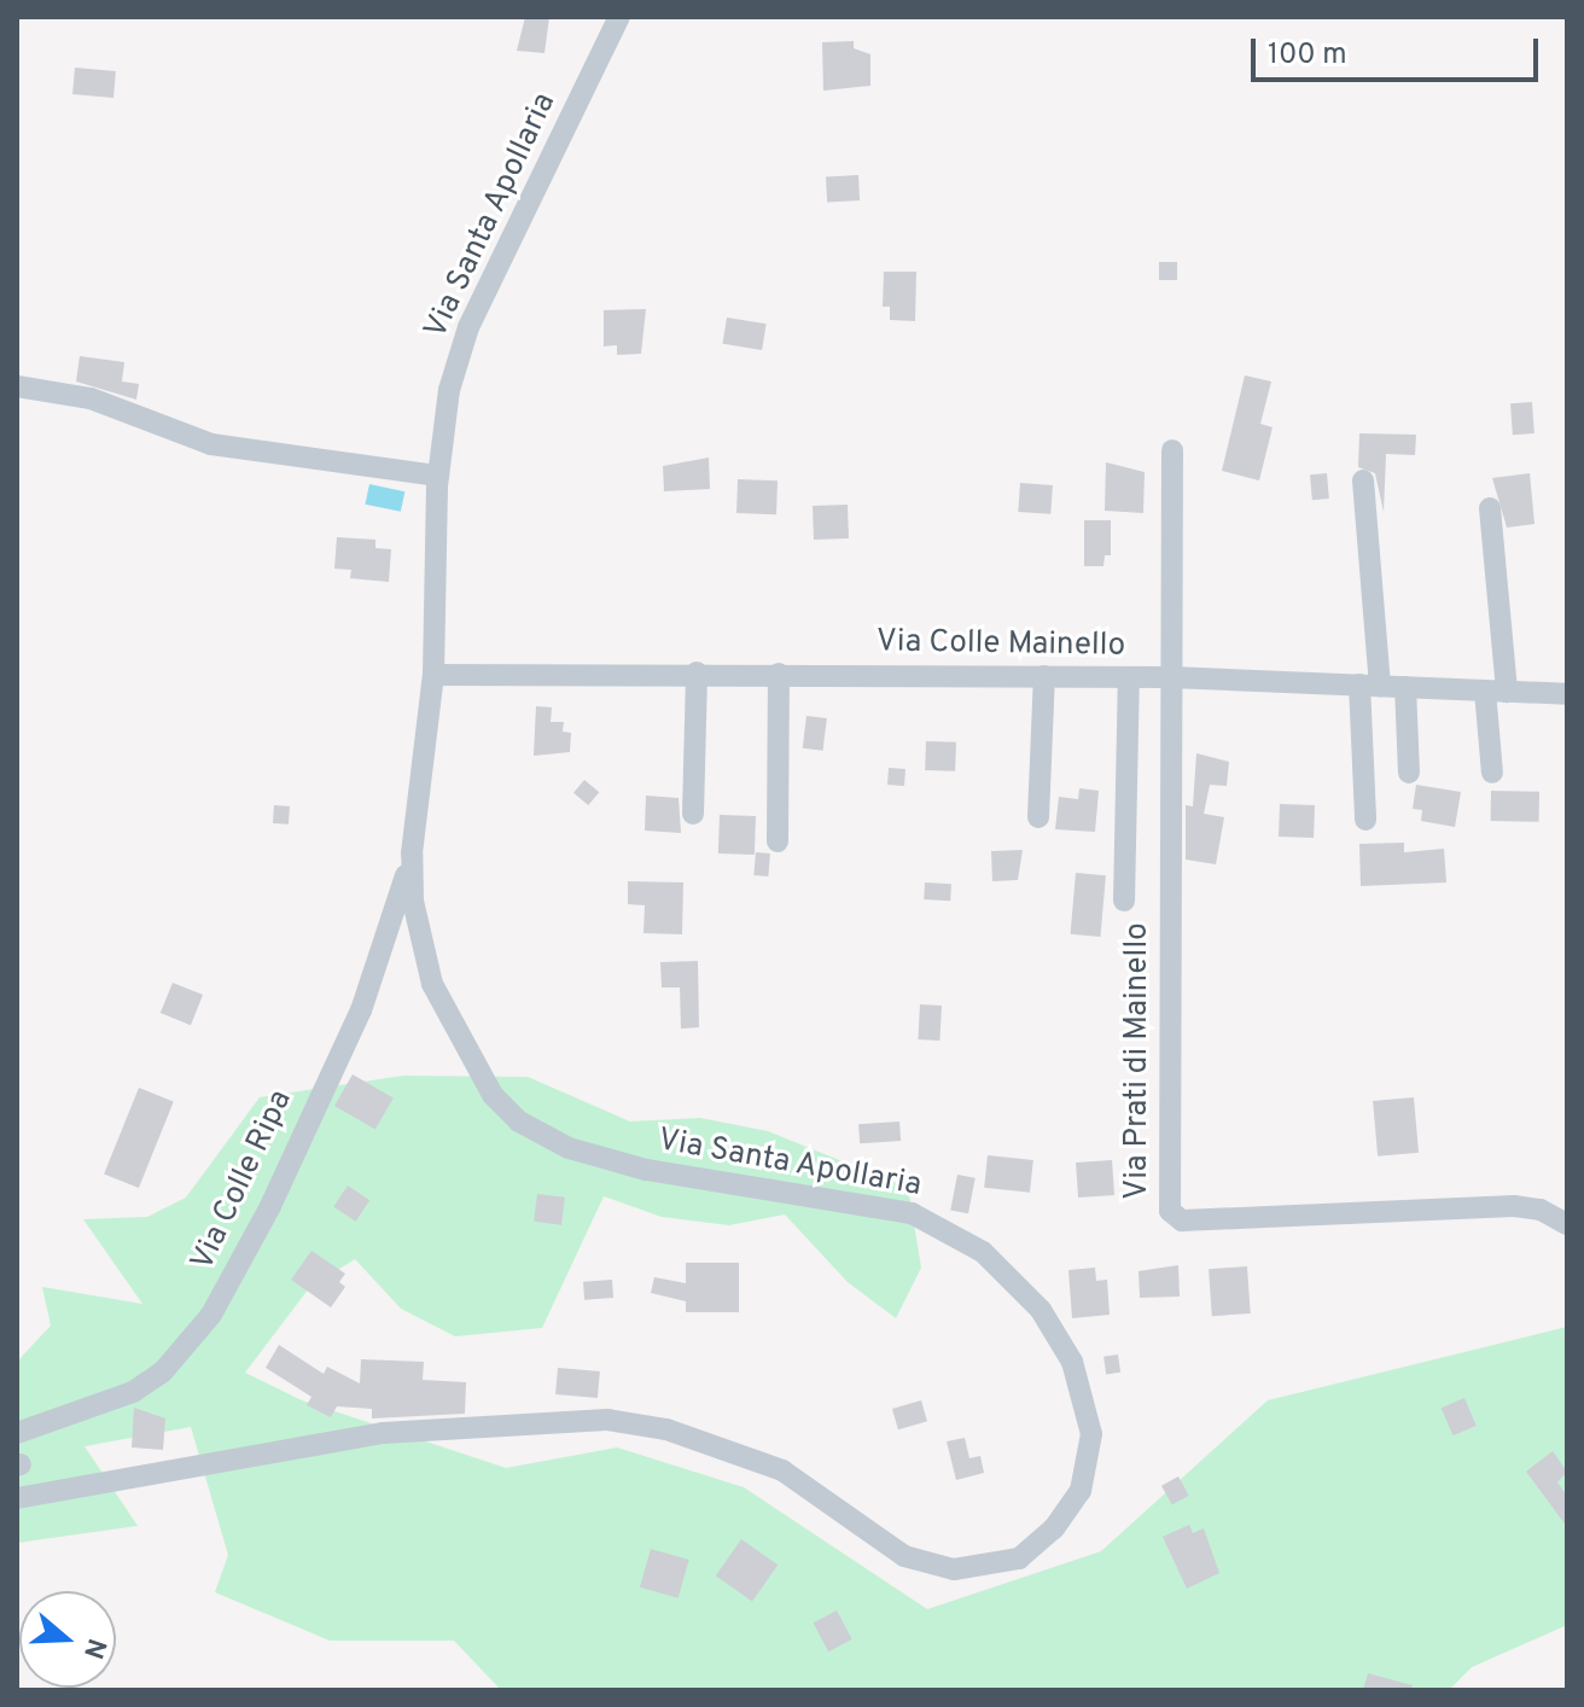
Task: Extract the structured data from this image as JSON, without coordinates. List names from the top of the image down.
{
  "streets": {
    "street": [
      "Via Santa Apollaria",
      "Via Colle Mainello",
      "Via Prati di Mainello",
      "Via Colle Ripa"
    ]
  },
  "crossings": [
    ["Via Santa Apollaria", "Via Colle Mainello"],
    ["Via Santa Apollaria", "Via Colle Ripa"],
    ["Via Colle Mainello", "Via Prati di Mainello"]
  ],
  "scale_bar": "100 m",
  "north": "right"
}
